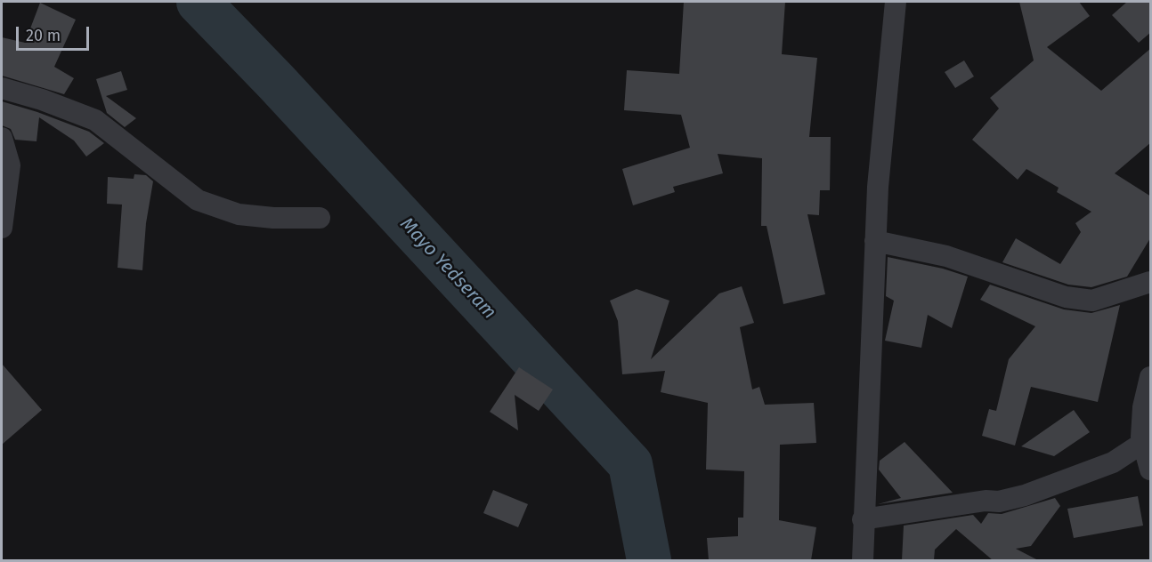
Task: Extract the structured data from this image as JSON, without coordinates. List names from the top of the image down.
{
  "water": ["Mayo Yedseram"],
  "scale_bar": "20 m"
}
